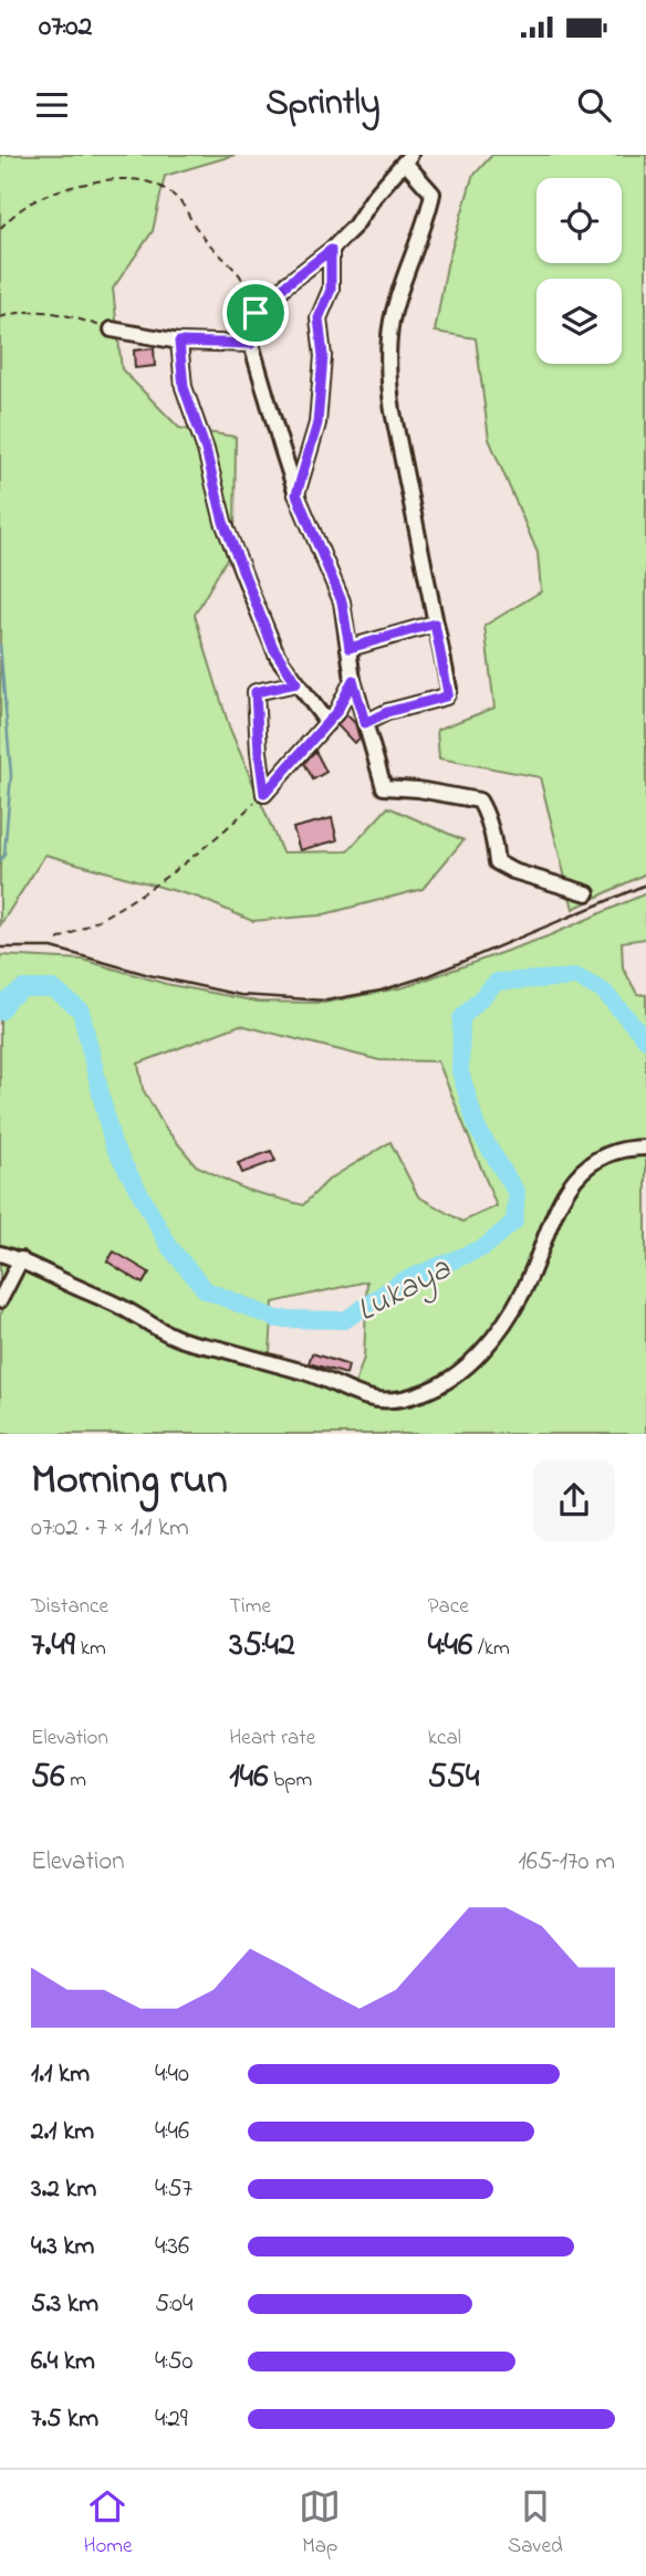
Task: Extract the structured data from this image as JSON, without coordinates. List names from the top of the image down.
{
  "water": ["Lukaya"],
  "page": {
    "status": "07:02",
    "header": "Sprintly",
    "heading": ["Morning run", "07:02 · 7 × 1.1 km"],
    "stats": [
      ["Distance", "7.49 km"],
      ["Time", "35:42"],
      ["Pace", "4:46 /km"],
      ["Elevation", "56 m"],
      ["Heart rate", "146 bpm"],
      ["kcal", "554"]
    ],
    "chart": ["Elevation", "165–170 m"],
    "list": [
      {
        "name": "1.1 km",
        "note": "4:40"
      },
      {
        "name": "2.1 km",
        "note": "4:46"
      },
      {
        "name": "3.2 km",
        "note": "4:57"
      },
      {
        "name": "4.3 km",
        "note": "4:36"
      },
      {
        "name": "5.3 km",
        "note": "5:04"
      },
      {
        "name": "6.4 km",
        "note": "4:50"
      },
      {
        "name": "7.5 km",
        "note": "4:29"
      }
    ],
    "tabs": ["Home", "Map", "Saved"]
  }
}
